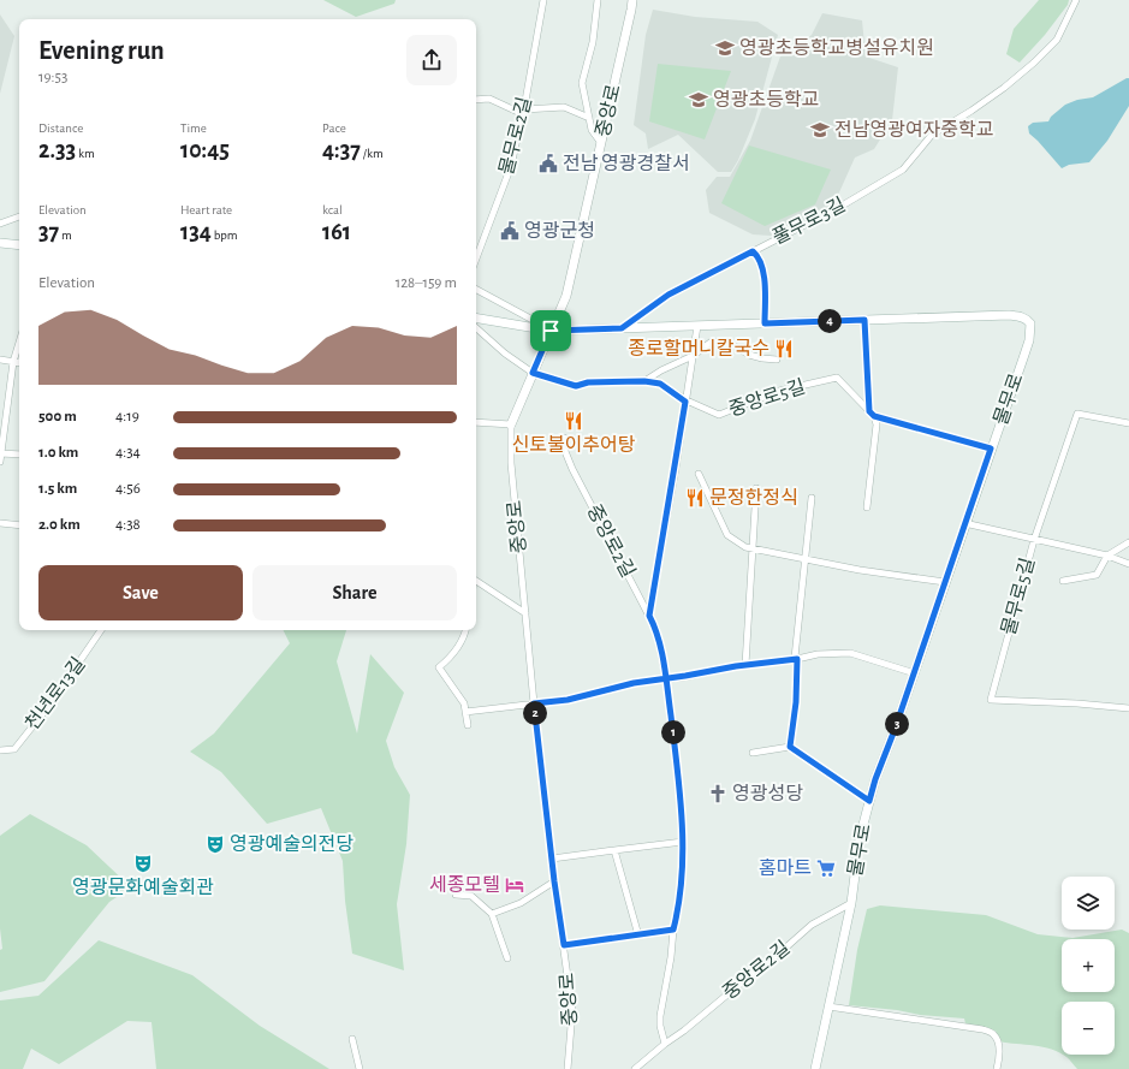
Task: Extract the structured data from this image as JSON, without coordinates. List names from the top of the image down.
{
  "streets": {
    "main road": ["중앙로", "물무로"],
    "street": [
      "물무로2길",
      "풀무로3길",
      "중앙로5길",
      "중앙로2길",
      "물무로5길",
      "천년로13길"
    ]
  },
  "crossings": [
    ["중앙로", "중앙로5길"],
    ["중앙로", "물무로"],
    ["풀무로3길", "물무로"],
    ["물무로", "중앙로2길"]
  ],
  "places": {
    "school or university": ["영광초등학교병설유치원", "영광초등학교", "전남영광여자중학교"],
    "public building": ["전남 영광경찰서", "영광군청"],
    "restaurant": ["종로할머니칼국수", "신토불이추어탕", "문정한정식"],
    "church": ["영광성당"],
    "theatre": ["영광예술의전당", "영광문화예술회관"],
    "supermarket": ["홈마트"],
    "hotel": ["세종모텔"]
  },
  "page": {
    "heading": ["Evening run", "19:53"],
    "stats": [
      ["Distance", "2.33 km"],
      ["Time", "10:45"],
      ["Pace", "4:37 /km"],
      ["Elevation", "37 m"],
      ["Heart rate", "134 bpm"],
      ["kcal", "161"]
    ],
    "chart": ["Elevation", "128–159 m"],
    "pins": [
      "4",
      "2",
      "3",
      "1"
    ],
    "list": [
      {
        "name": "500 m",
        "note": "4:19"
      },
      {
        "name": "1.0 km",
        "note": "4:34"
      },
      {
        "name": "1.5 km",
        "note": "4:56"
      },
      {
        "name": "2.0 km",
        "note": "4:38"
      }
    ],
    "buttons": ["Save", "Share"],
    "map_buttons": ["+", "−"]
  }
}
